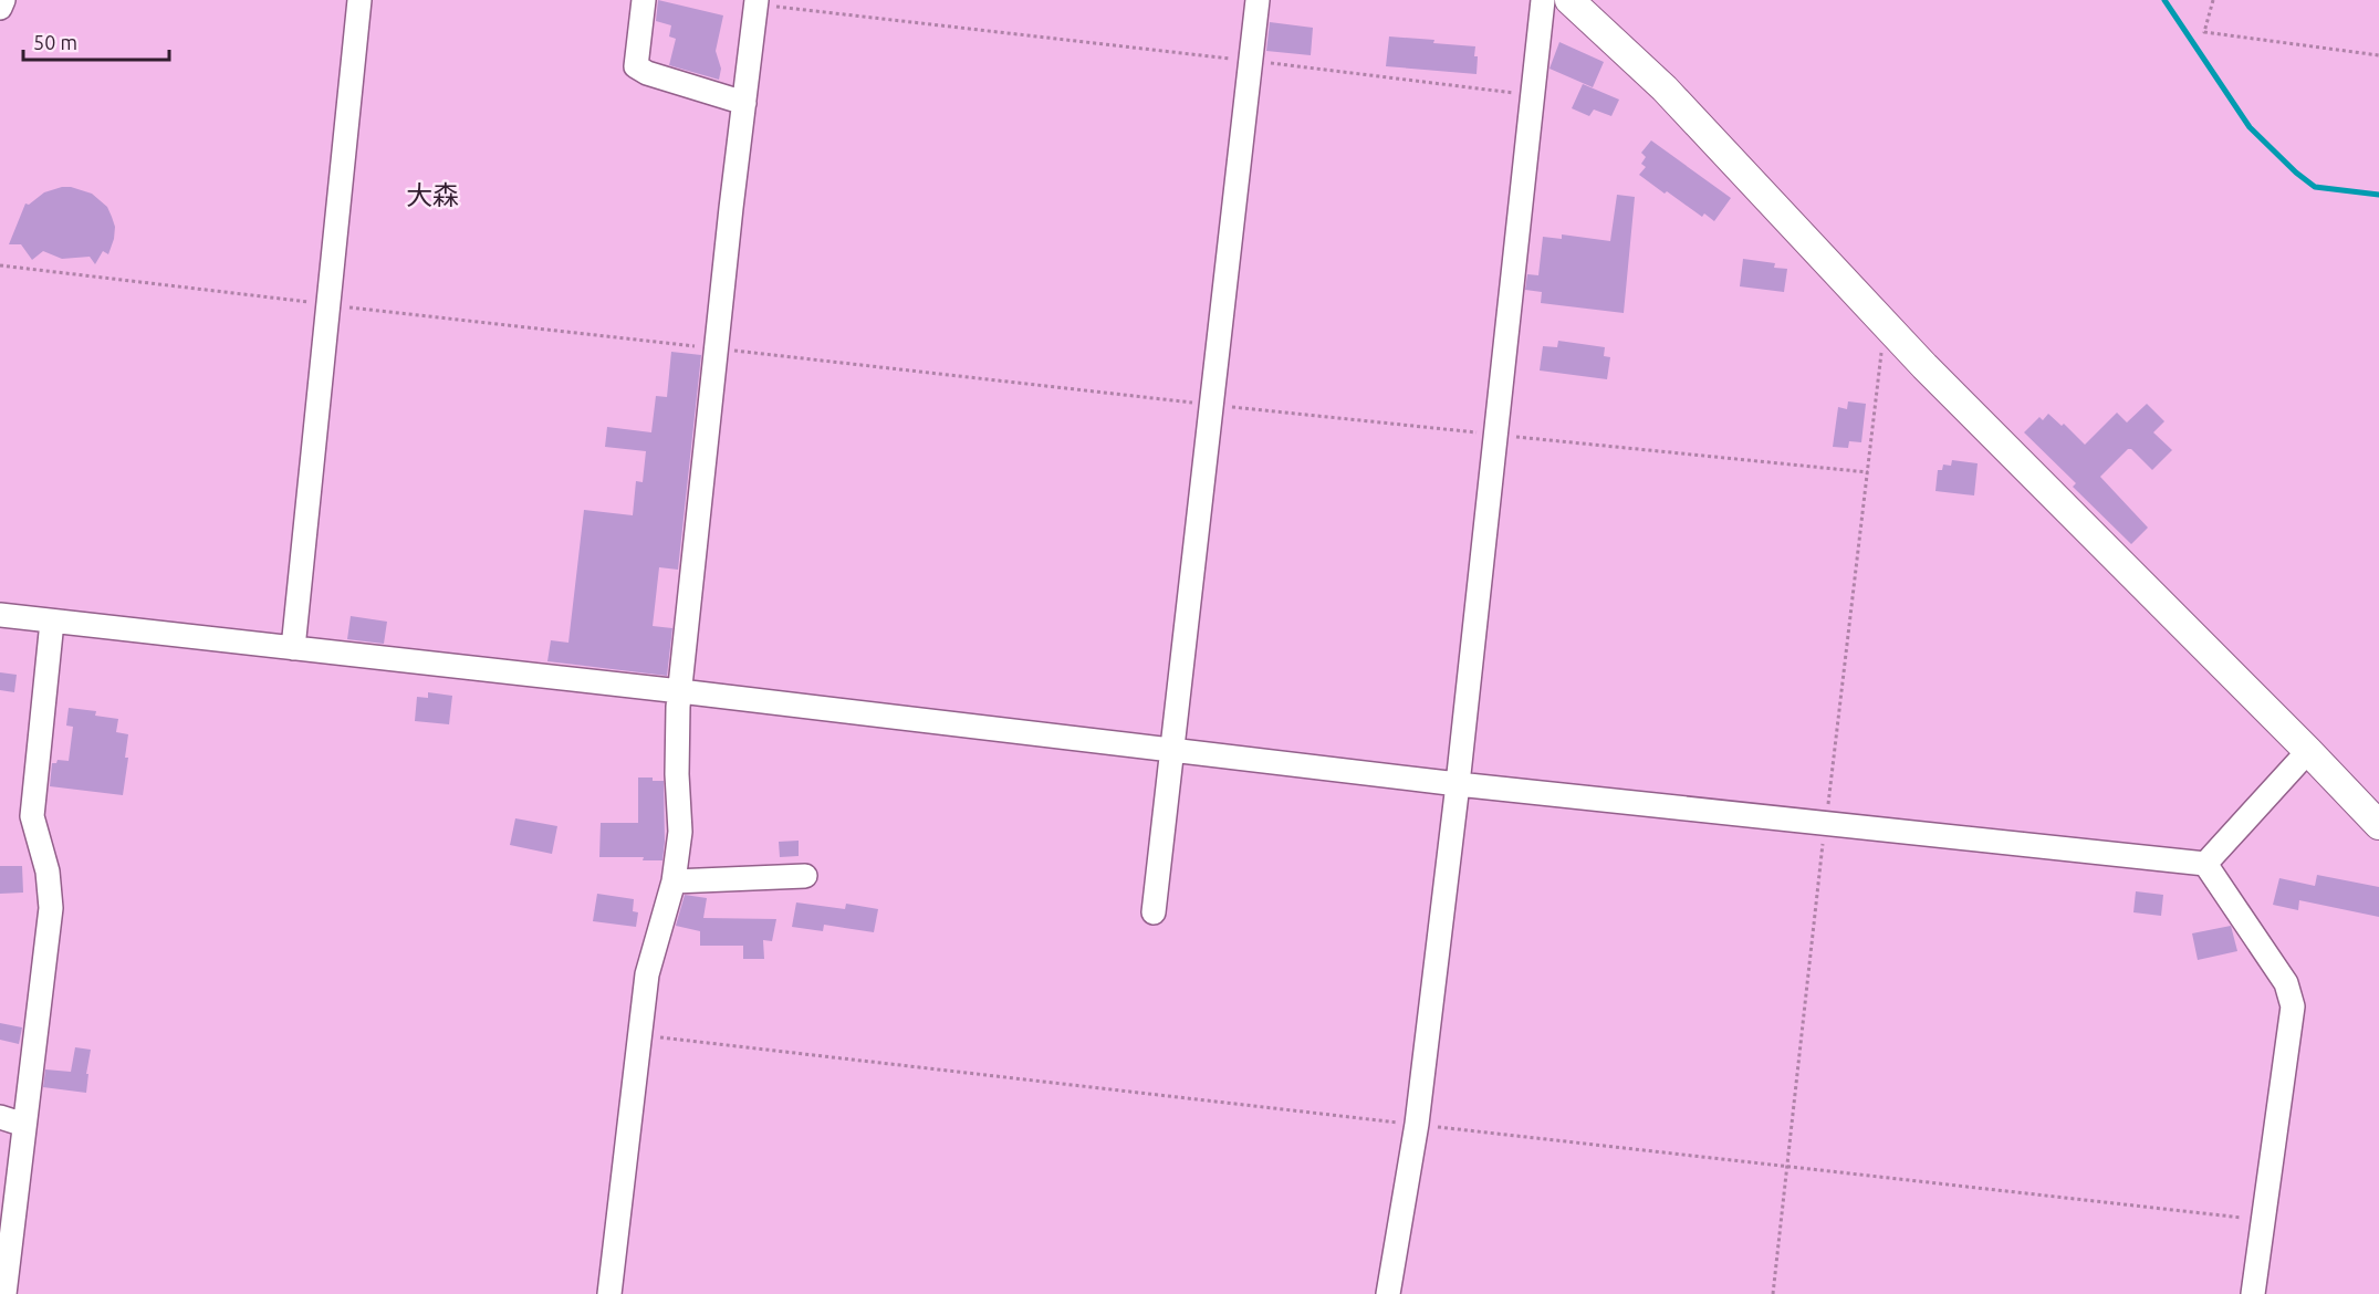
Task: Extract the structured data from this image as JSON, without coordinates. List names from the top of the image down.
{
  "districts": ["大森"],
  "scale_bar": "50 m"
}
